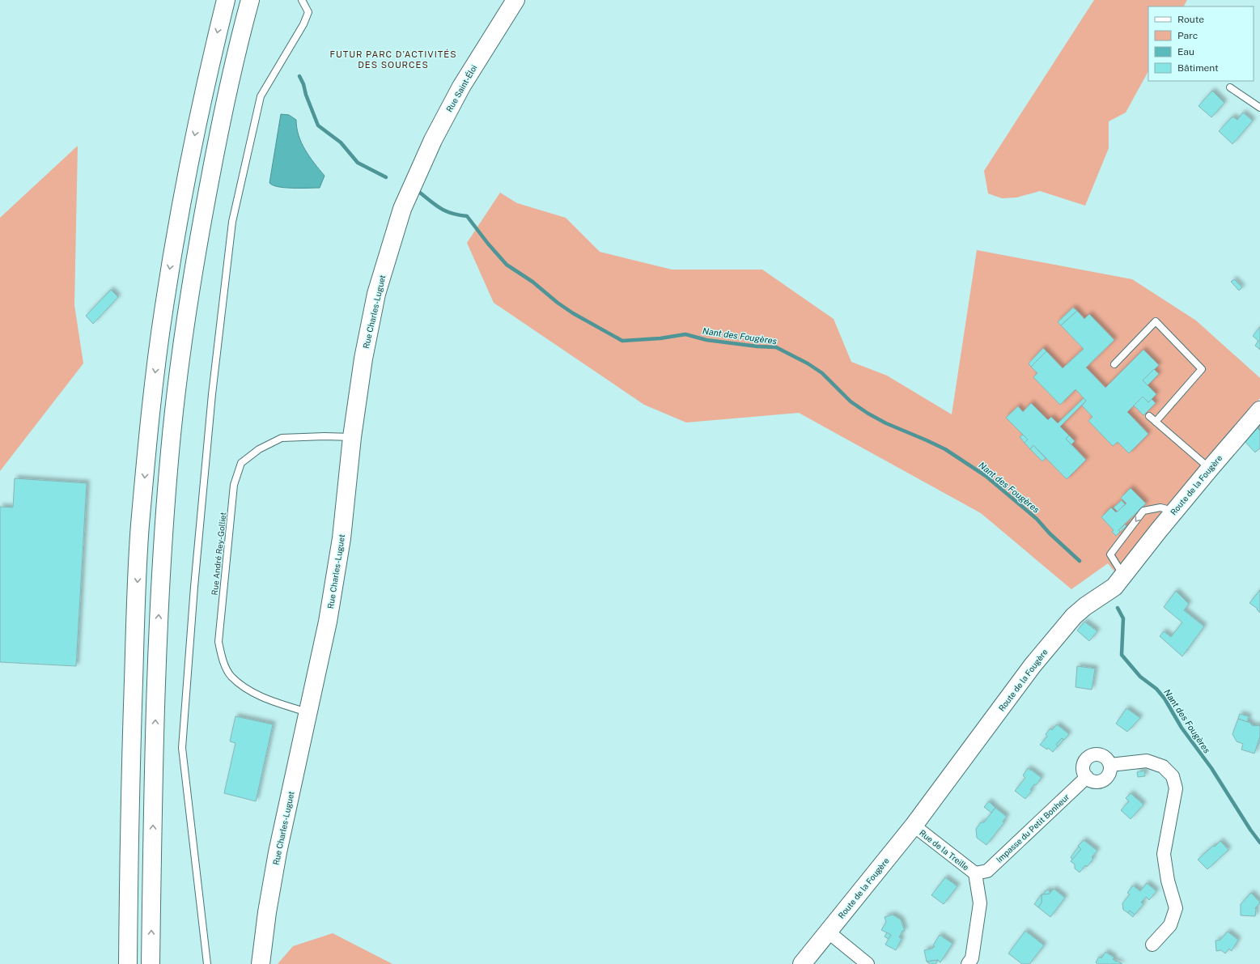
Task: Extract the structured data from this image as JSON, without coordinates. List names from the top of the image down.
{
  "streets": {
    "main road": ["Rue Saint-Éloi", "Rue Charles-Luguet", "Route de la Fougère"],
    "street": ["Impasse du Petit Bonheur", "Rue de la Treille"],
    "lane": ["Rue André Rey-Golliet"]
  },
  "crossings": [
    ["Rue Saint-Éloi", "Rue Charles-Luguet"],
    ["Rue Charles-Luguet", "Rue André Rey-Golliet"],
    ["Route de la Fougère", "Rue de la Treille"],
    ["Impasse du Petit Bonheur", "Rue de la Treille"]
  ],
  "districts": ["FUTUR PARC D’ACTIVITÉS DES SOURCES"],
  "water": ["Nant des Fougères"],
  "legend": [
    "Route",
    "Parc",
    "Eau",
    "Bâtiment"
  ]
}
